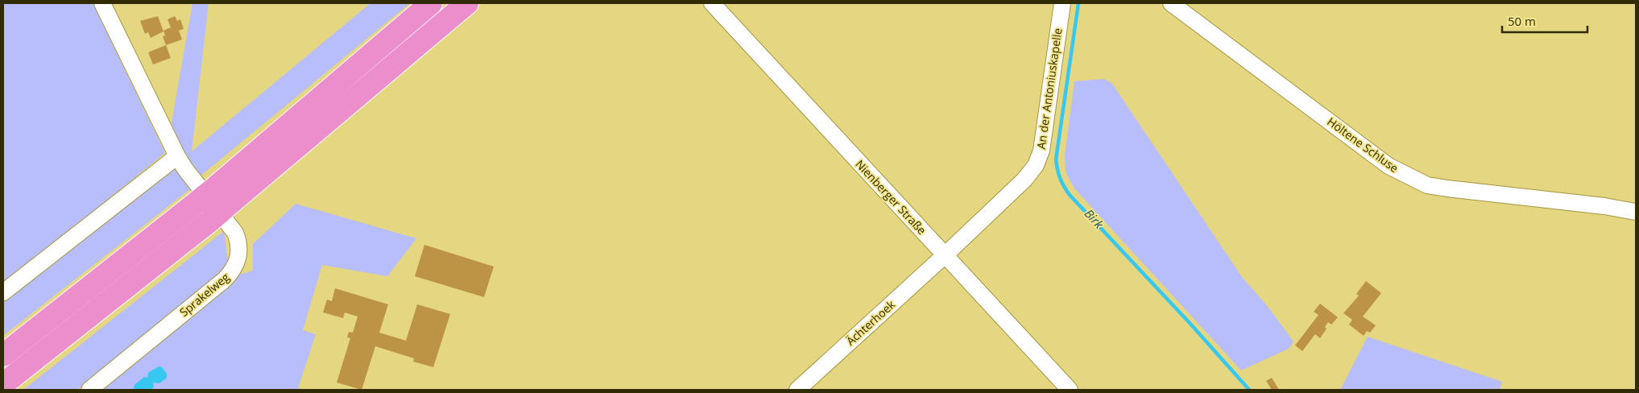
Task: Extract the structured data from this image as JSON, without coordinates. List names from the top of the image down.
{
  "streets": {
    "street": [
      "An der Antoniuskapelle",
      "Höltene Schluse",
      "Nienberger Straße",
      "Sprakelweg",
      "Ächterhoek"
    ]
  },
  "crossings": [
    ["An der Antoniuskapelle", "Nienberger Straße"],
    ["An der Antoniuskapelle", "Ächterhoek"],
    ["Nienberger Straße", "Ächterhoek"]
  ],
  "water": ["Birk"],
  "scale_bar": "50 m"
}
